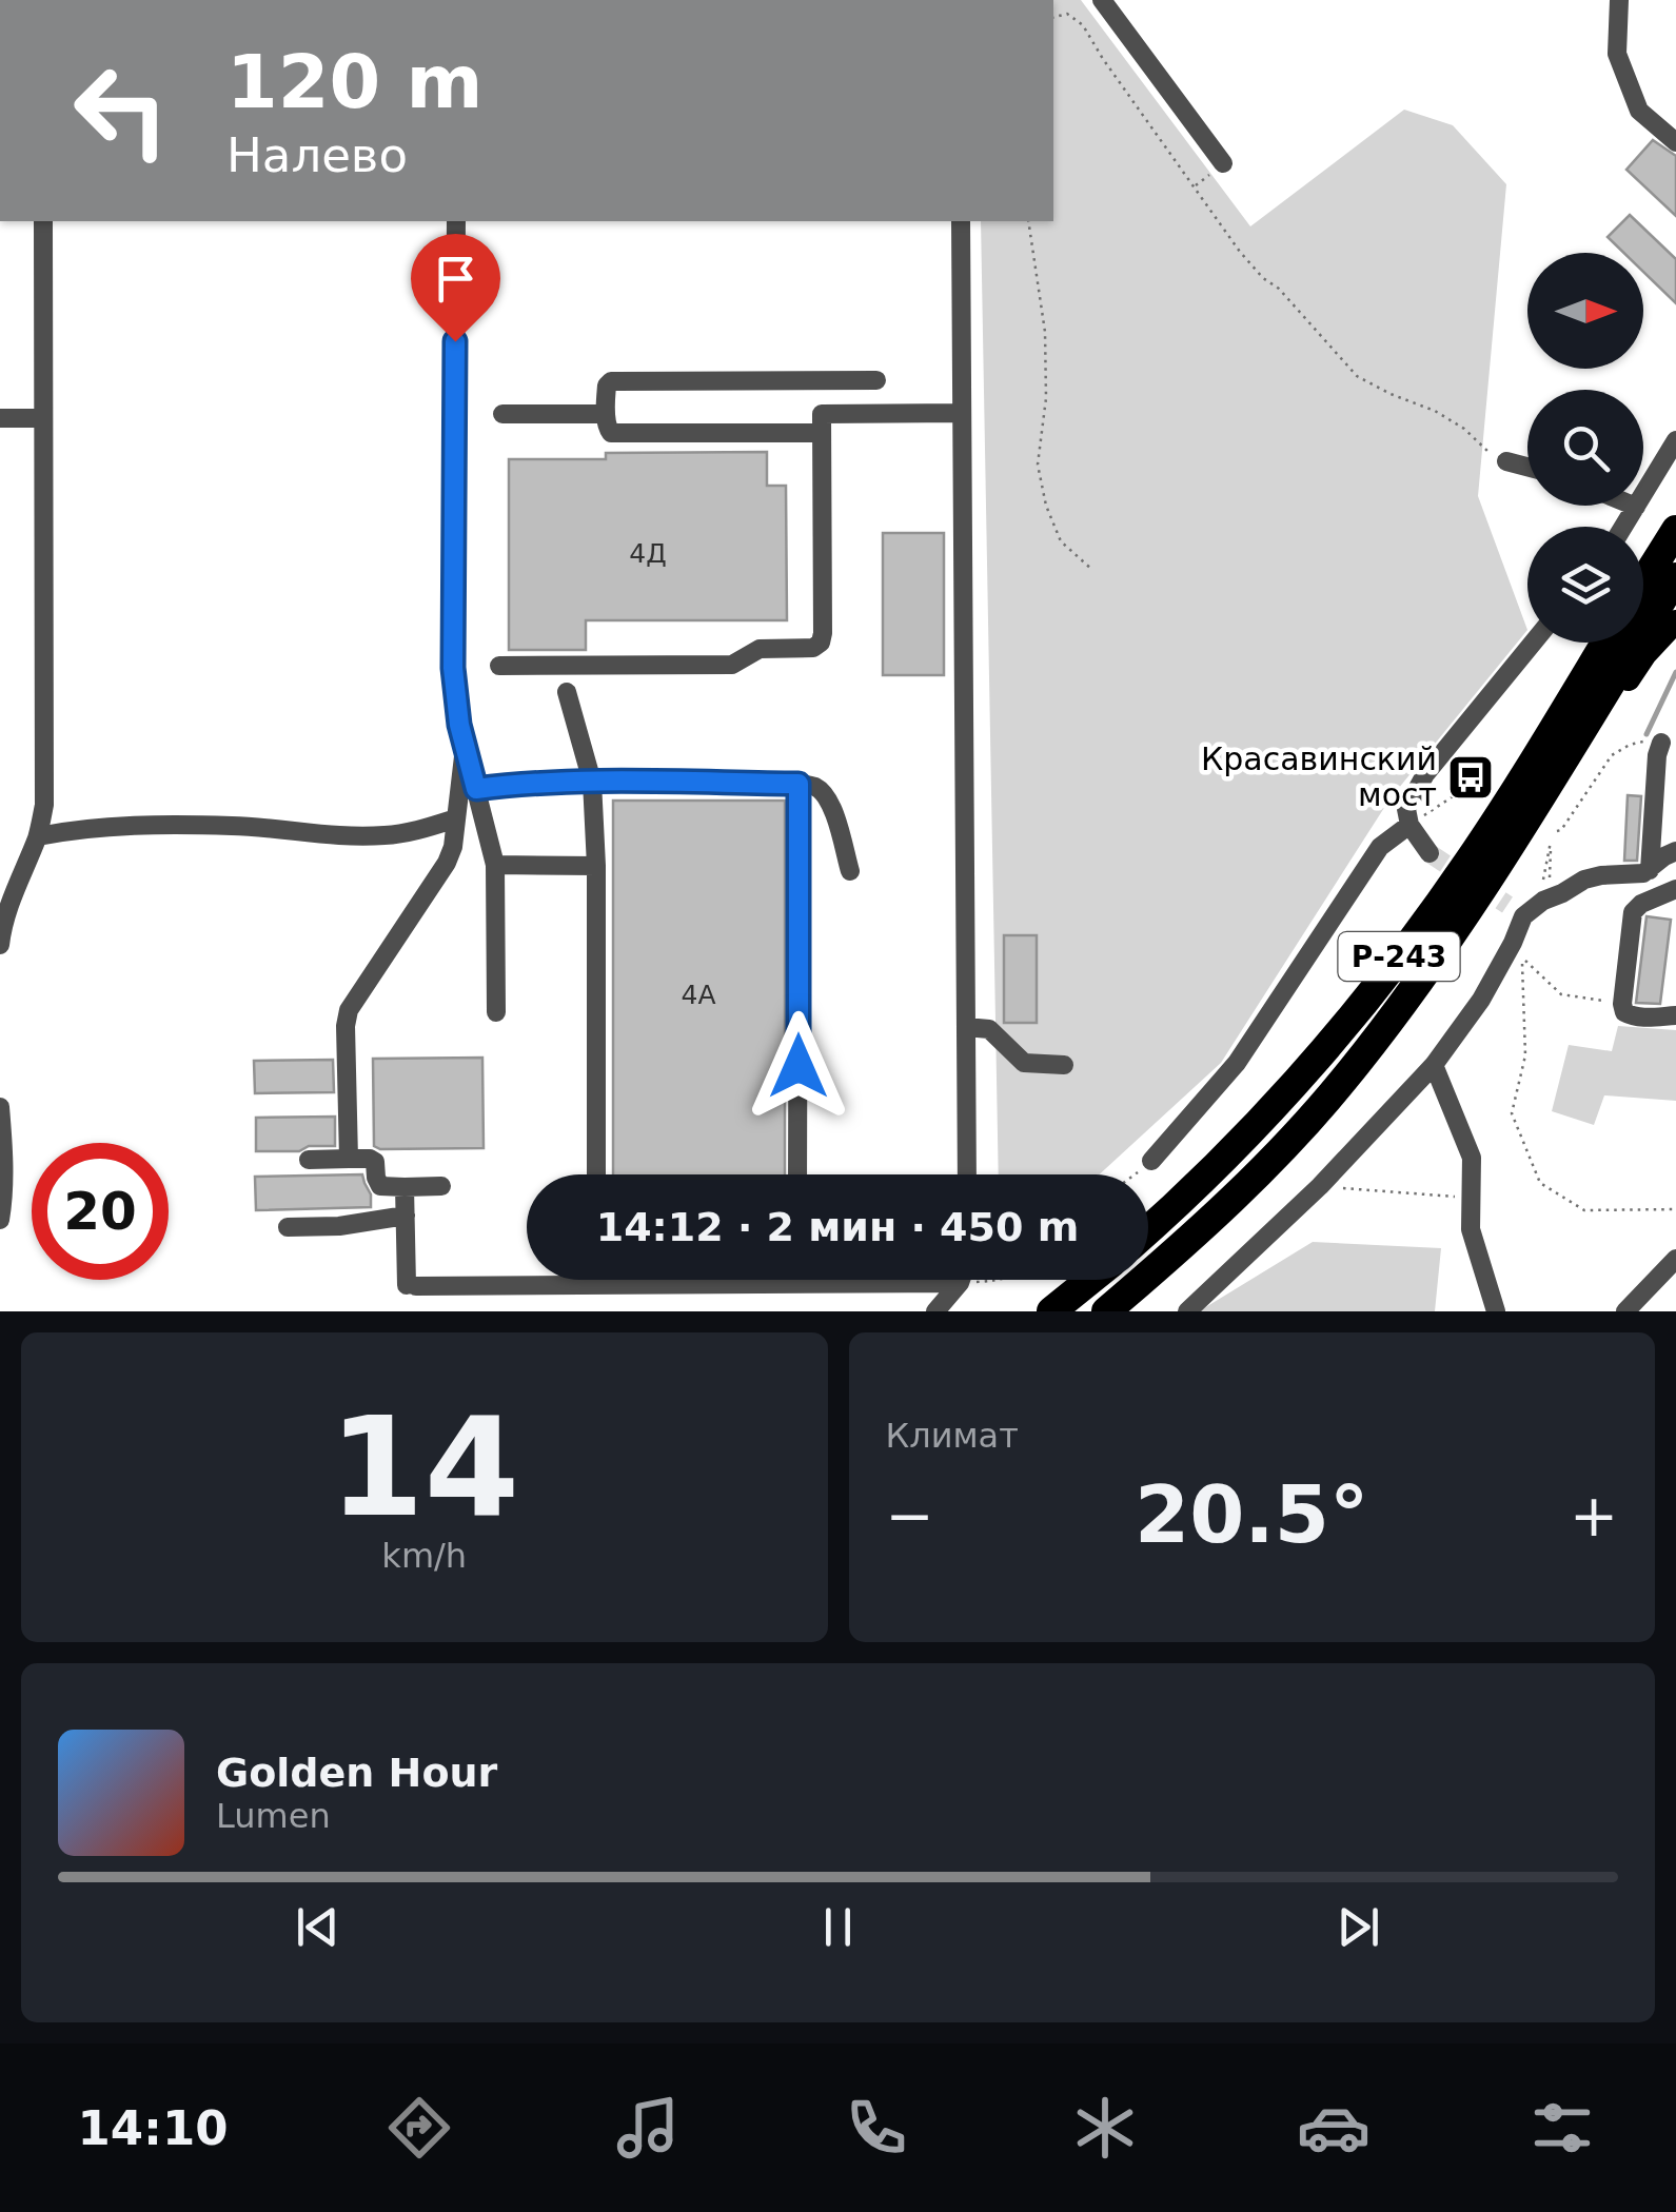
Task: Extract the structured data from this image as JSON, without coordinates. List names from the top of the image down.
{
  "streets": {
    "highway": ["Р-243"]
  },
  "places": {
    "bus stop": ["Красавинский мост"]
  },
  "house_numbers": ["4Д", "4А"],
  "north": "right",
  "page": {
    "turn": ["120 m", "Налево"],
    "limit": "20",
    "trip": "14:12 · 2 мин · 450 m",
    "tile": [
      ["14", "km/h"],
      "Климат"
    ],
    "heat": ["−", "20.5°", "+"],
    "song": ["Golden Hour", "Lumen"],
    "tabs": "14:10"
  }
}
